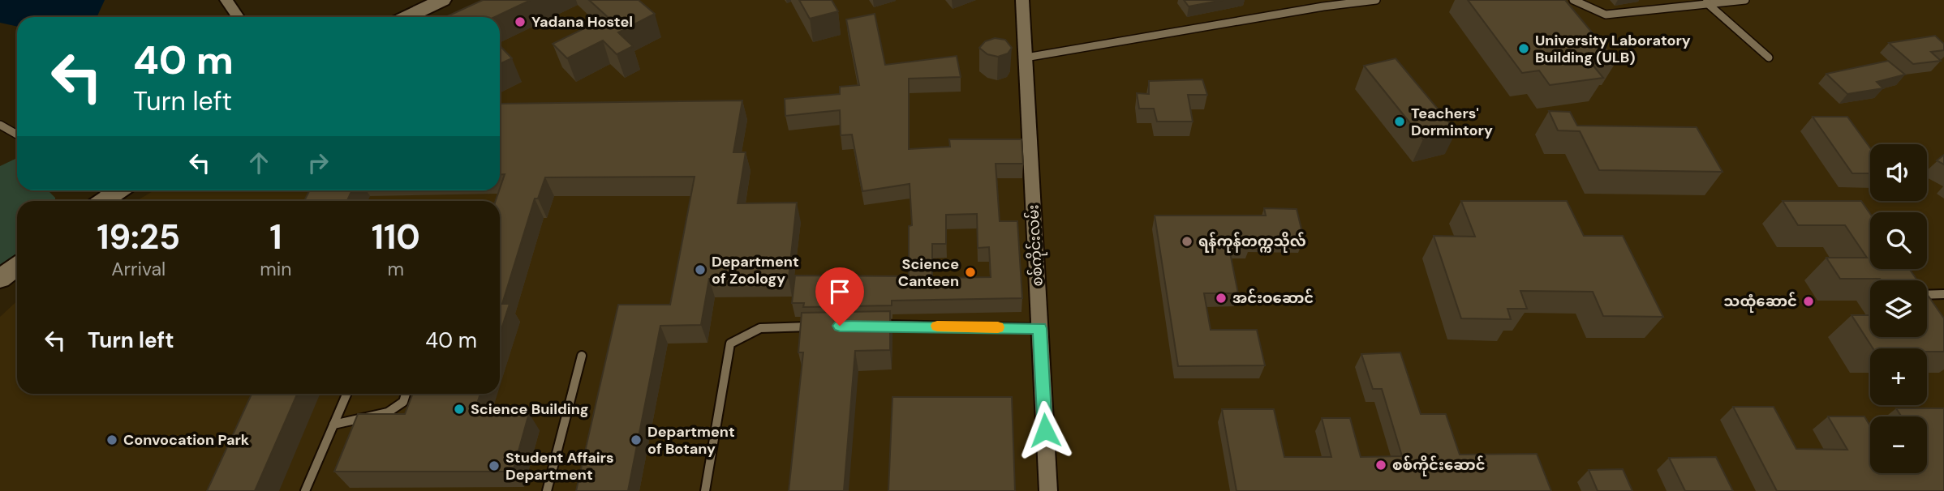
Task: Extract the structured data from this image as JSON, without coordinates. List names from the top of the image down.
{
  "streets": {
    "street": ["စစ်ကိုင်းလမ်း"]
  },
  "places": [
    "Yadana Hostel",
    "University Laboratory Building (ULB)",
    "Teachers' Dormintory",
    "ရန်ကုန်တက္ကသိုလ်",
    "Department of Zoology",
    "Science Canteen",
    "အင်းဝ‌ဆောင်",
    "သထုံဆောင်",
    "Science Building",
    "Convocation Park",
    "Department of Botany",
    "စစ်ကိုင်းဆောင်",
    "Student Affairs Department"
  ],
  "page": {
    "turn": ["40 m", "Turn left"],
    "map_buttons": ["+", "−"],
    "eta": [
      "19:25",
      "Arrival",
      "1",
      "min",
      "110",
      "m"
    ],
    "list": [
      {
        "name": "Turn left",
        "value": "40 m"
      }
    ]
  }
}
